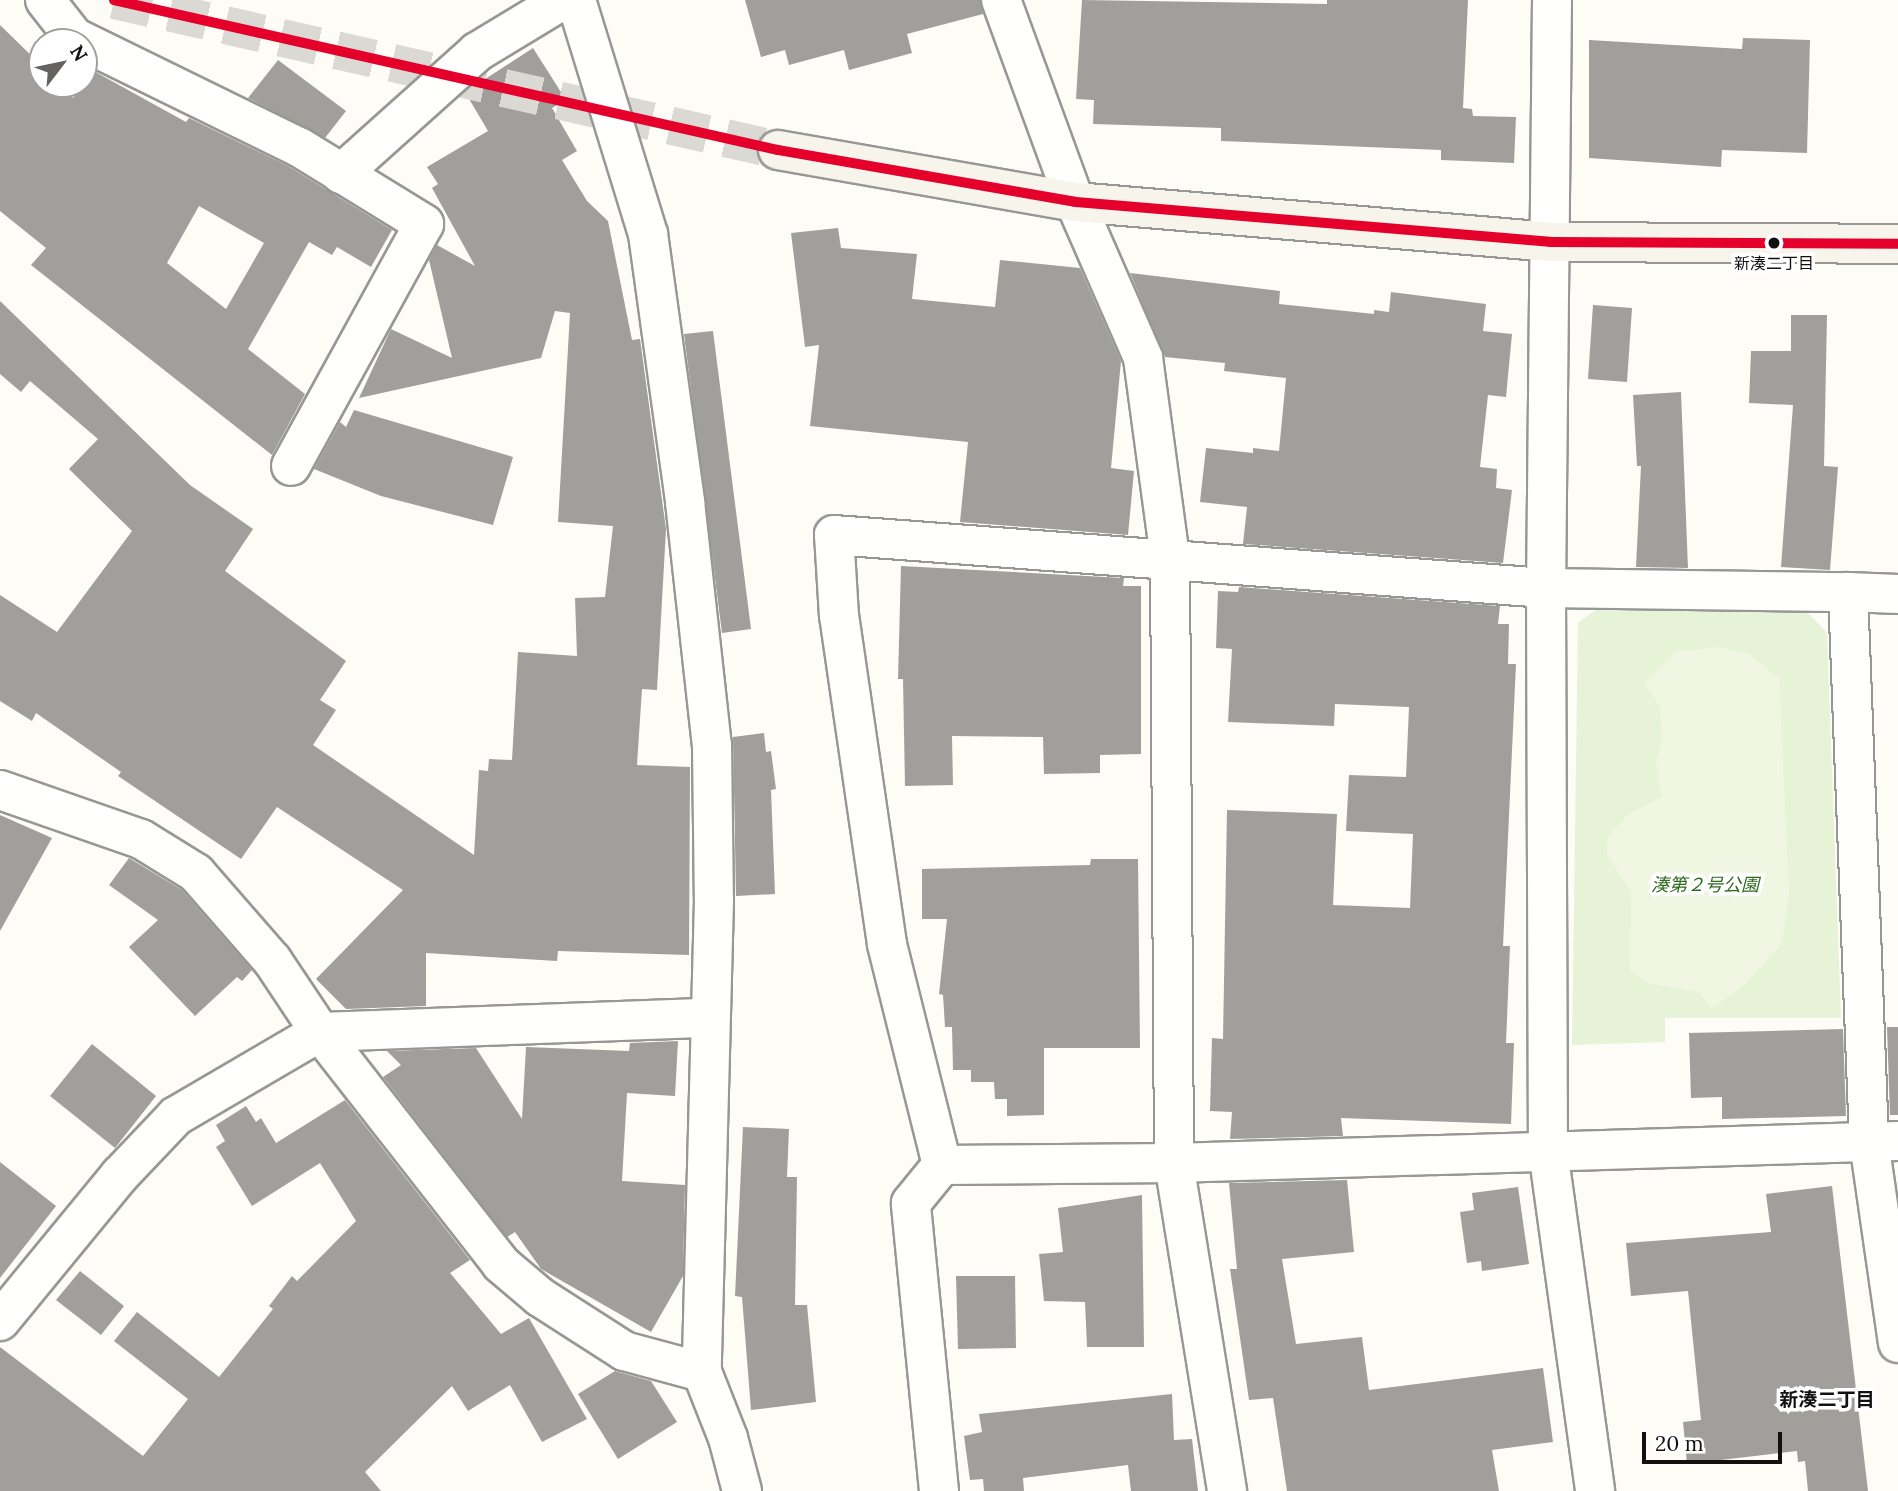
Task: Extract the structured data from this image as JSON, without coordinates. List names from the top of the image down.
{
  "districts": ["新湊二丁目"],
  "parks": ["湊第２号公園"],
  "places": ["新湊二丁目"],
  "scale_bar": "20 m",
  "north": "top right"
}
